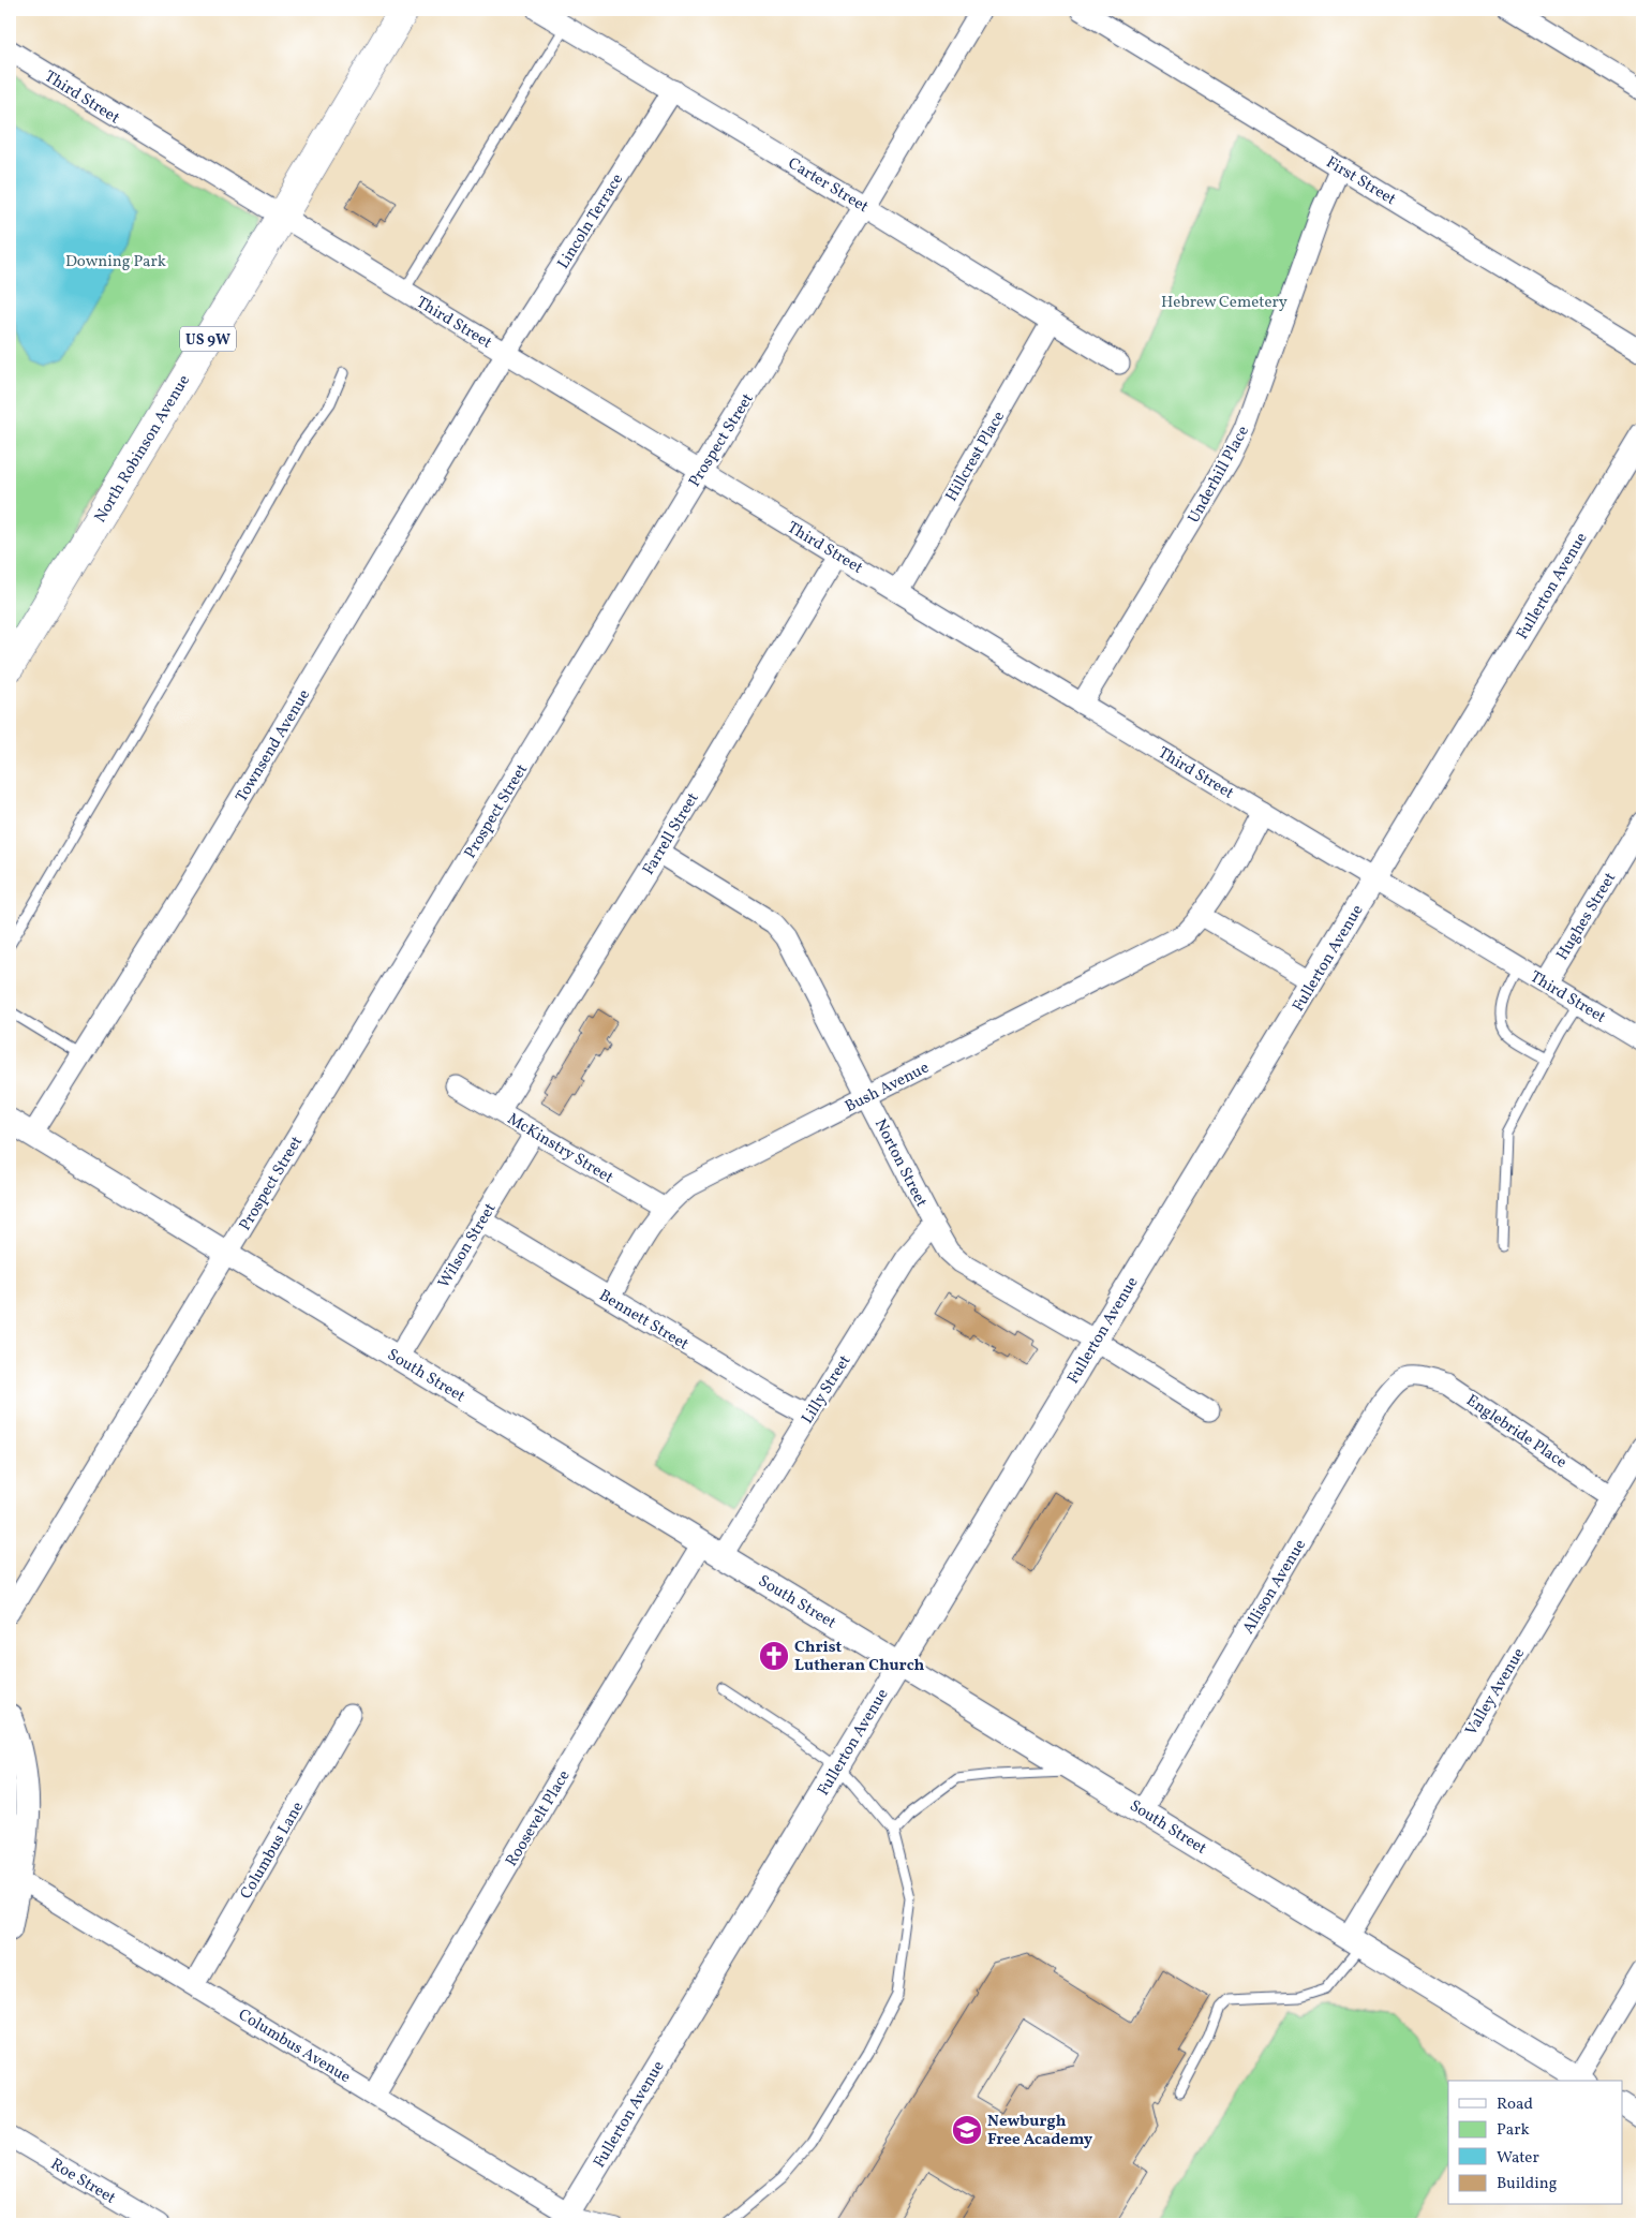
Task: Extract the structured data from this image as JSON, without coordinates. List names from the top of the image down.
{
  "streets": {
    "highway": ["US 9W", "North Robinson Avenue"],
    "street": [
      "Third Street",
      "First Street",
      "Carter Street",
      "Lincoln Terrace",
      "Prospect Street",
      "Hillcrest Place",
      "Underhill Place",
      "Fullerton Avenue",
      "Townsend Avenue",
      "Farrell Street",
      "Hughes Street",
      "Bush Avenue",
      "McKinstry Street",
      "Norton Street",
      "Wilson Street",
      "Bennett Street",
      "South Street",
      "Lilly Street",
      "Englebride Place",
      "Allison Avenue",
      "Valley Avenue",
      "Roosevelt Place",
      "Columbus Lane",
      "Columbus Avenue",
      "Roe Street"
    ]
  },
  "crossings": [
    ["Third Street", "Lincoln Terrace"],
    ["Third Street", "Prospect Street"],
    ["Third Street", "North Robinson Avenue"],
    ["Third Street", "Hillcrest Place"],
    ["Third Street", "Underhill Place"],
    ["Third Street", "Fullerton Avenue"],
    ["Third Street", "Townsend Avenue"],
    ["Third Street", "Farrell Street"],
    ["Third Street", "Hughes Street"],
    ["Third Street", "Bush Avenue"],
    ["First Street", "Underhill Place"],
    ["Carter Street", "Lincoln Terrace"],
    ["Carter Street", "Prospect Street"],
    ["Carter Street", "Hillcrest Place"],
    ["Lincoln Terrace", "Townsend Avenue"],
    ["Prospect Street", "South Street"],
    ["Fullerton Avenue", "Norton Street"],
    ["Fullerton Avenue", "South Street"],
    ["Fullerton Avenue", "Columbus Avenue"],
    ["Townsend Avenue", "South Street"],
    ["Farrell Street", "McKinstry Street"],
    ["Farrell Street", "Norton Street"],
    ["Bush Avenue", "McKinstry Street"],
    ["Bush Avenue", "Norton Street"],
    ["Bush Avenue", "Bennett Street"],
    ["McKinstry Street", "Wilson Street"],
    ["Norton Street", "Lilly Street"],
    ["Wilson Street", "Bennett Street"],
    ["Wilson Street", "South Street"],
    ["Bennett Street", "Lilly Street"],
    ["South Street", "Lilly Street"],
    ["South Street", "Allison Avenue"],
    ["South Street", "Valley Avenue"],
    ["South Street", "Roosevelt Place"],
    ["Englebride Place", "Allison Avenue"],
    ["Englebride Place", "Valley Avenue"],
    ["Roosevelt Place", "Columbus Avenue"],
    ["Columbus Lane", "Columbus Avenue"]
  ],
  "parks": ["Downing Park", "Hebrew Cemetery"],
  "places": {
    "church": ["Christ Lutheran Church"],
    "school or university": ["Newburgh Free Academy"]
  },
  "legend": [
    "Road",
    "Park",
    "Water",
    "Building"
  ]
}
